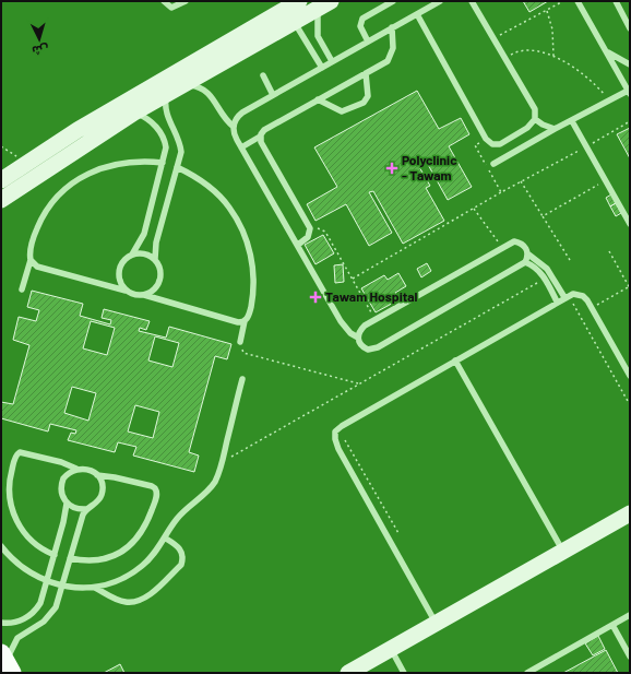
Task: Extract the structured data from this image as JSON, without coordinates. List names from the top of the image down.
{
  "places": {
    "health": ["Polyclinic - Tawam", "Tawam Hospital"]
  },
  "north": "bottom"
}
